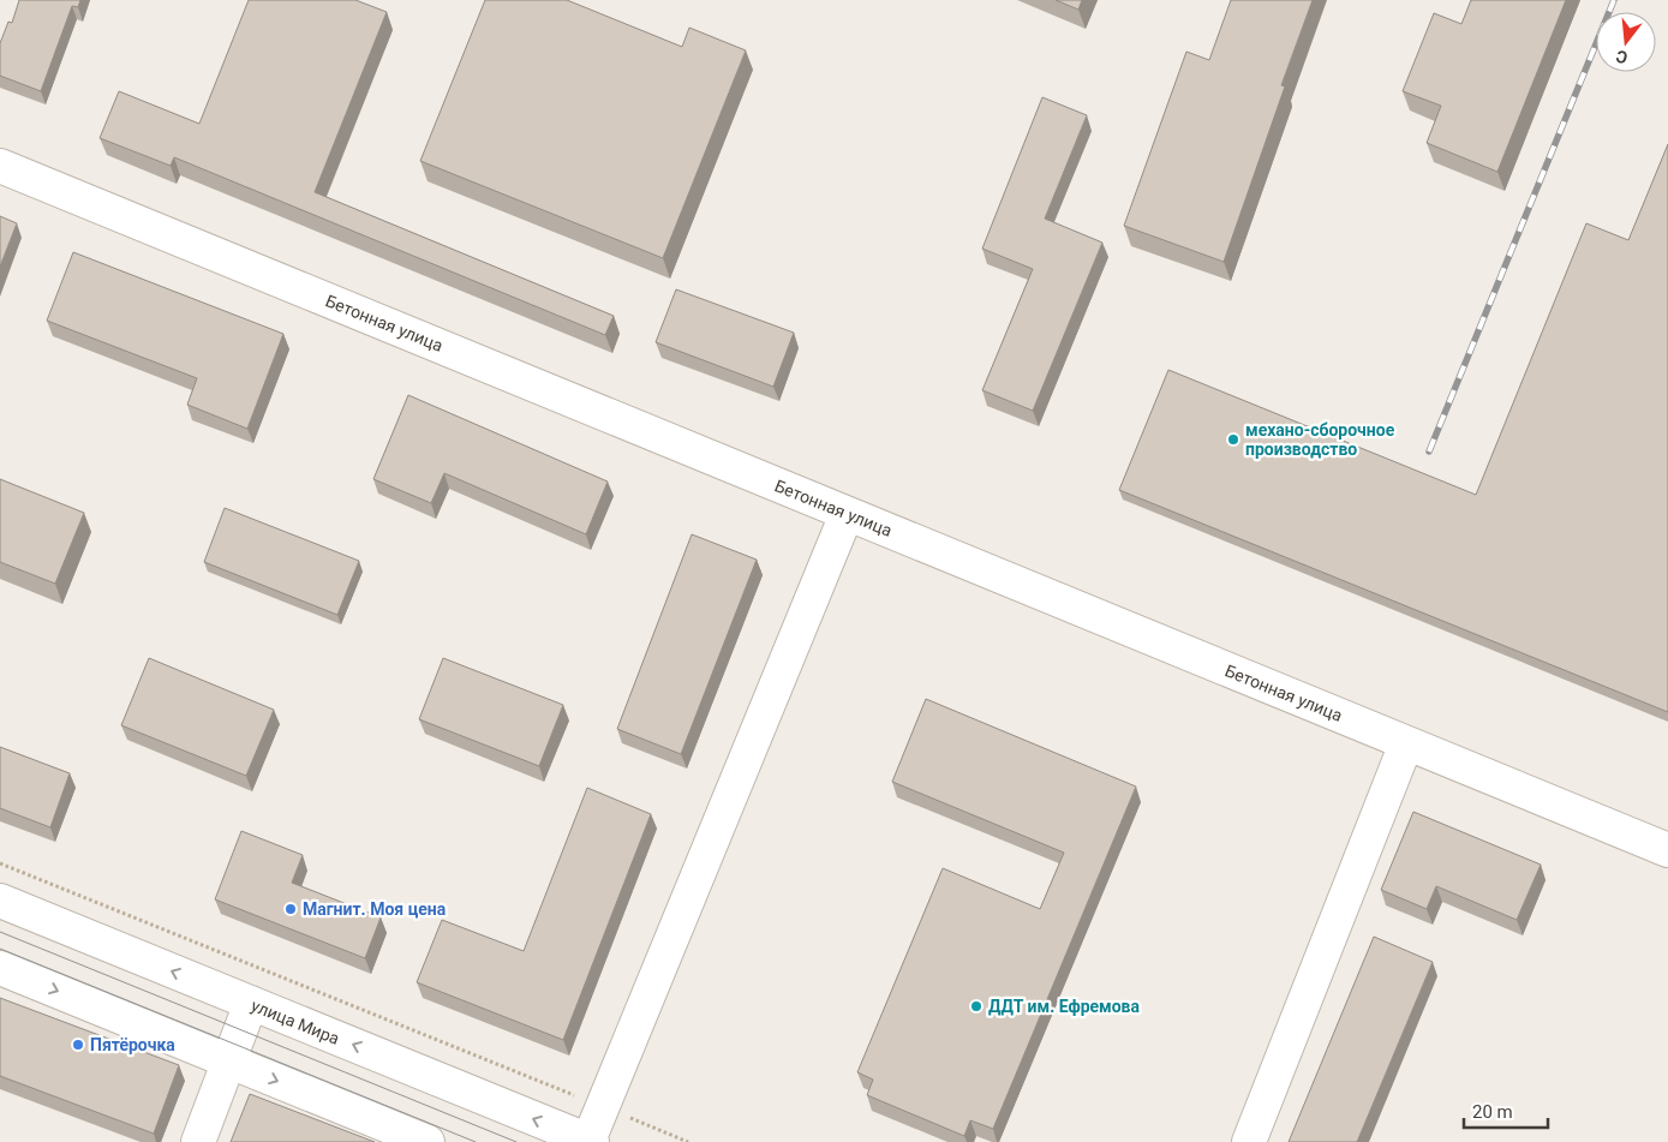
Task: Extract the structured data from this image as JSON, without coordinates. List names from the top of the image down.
{
  "streets": {
    "street": ["Бетонная улица", "улица Мира"]
  },
  "places": [
    "механо-сборочное производство",
    "Магнит. Моя цена",
    "ДДТ им. Ефремова",
    "Пятёрочка"
  ],
  "scale_bar": "20 m",
  "north": "bottom"
}
